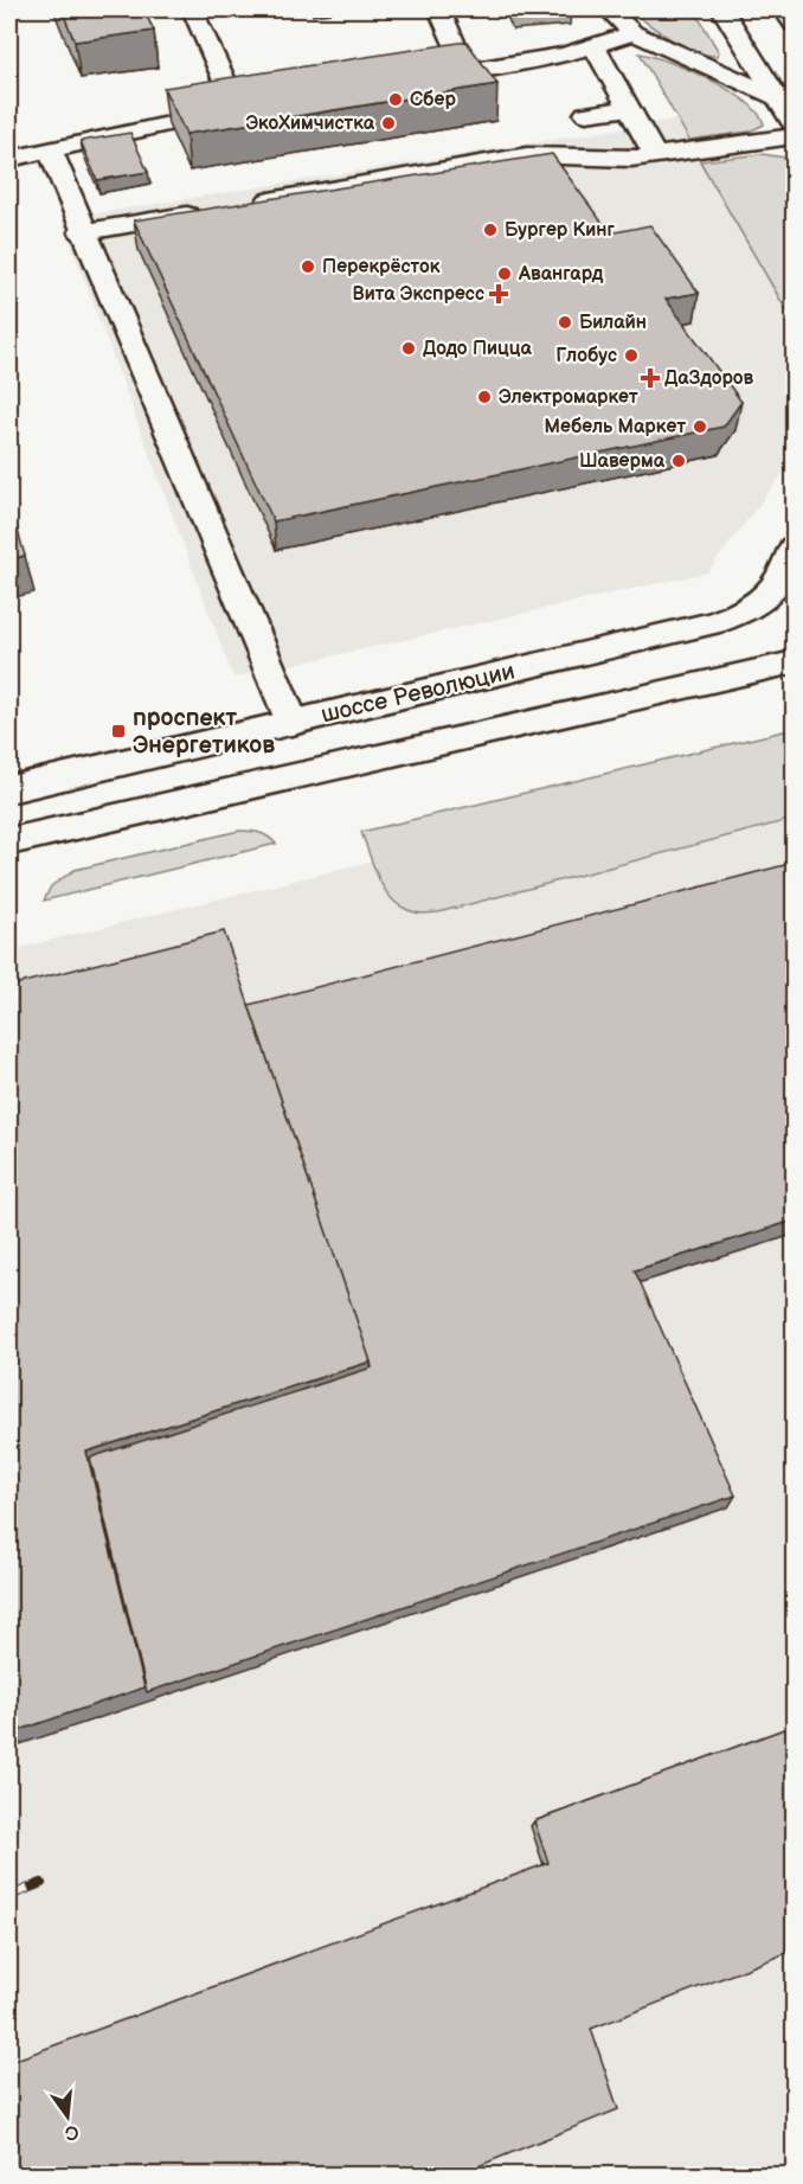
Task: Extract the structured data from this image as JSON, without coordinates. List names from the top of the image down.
{
  "streets": {
    "main road": ["шоссе Революции"]
  },
  "places": {
    "other": [
      "Сбер",
      "ЭкоХимчистка",
      "Бургер Кинг",
      "Перекрёсток",
      "Авангард",
      "Билайн",
      "Додо Пицца",
      "Глобус",
      "Электромаркет",
      "Мебель Маркет",
      "Шаверма"
    ],
    "health": ["Вита Экспресс", "ДаЗдоров"],
    "transit": ["проспект Энергетиков"]
  },
  "north": "bottom"
}
